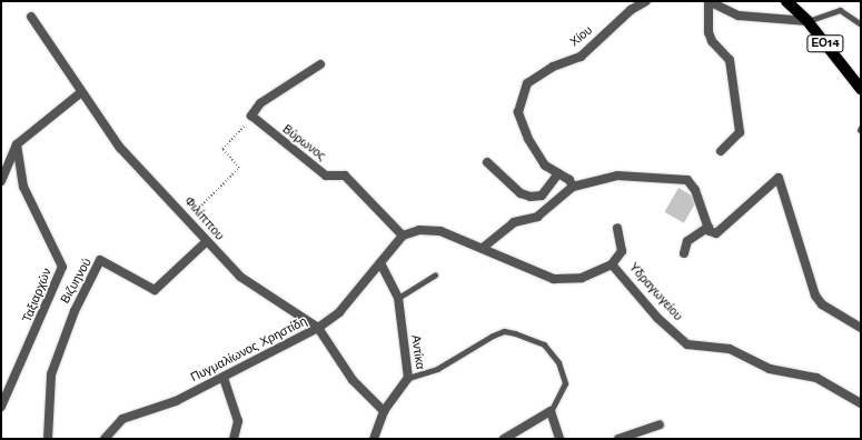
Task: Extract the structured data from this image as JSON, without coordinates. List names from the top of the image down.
{
  "streets": {
    "main road": ["ΕΟ14"],
    "street": [
      "Χίου",
      "Βύρωνος",
      "Φιλίππου",
      "Βιζυηνού",
      "Υδραγωγείου",
      "Ταξιαρχών",
      "Πυγμαλίωνος Χρηστίδη",
      "Αντίκα"
    ]
  },
  "crossings": [
    ["Βύρωνος", "Υδραγωγείου"],
    ["Βύρωνος", "Πυγμαλίωνος Χρηστίδη"],
    ["Φιλίππου", "Βιζυηνού"],
    ["Φιλίππου", "Πυγμαλίωνος Χρηστίδη"],
    ["Φιλίππου", "Αντίκα"],
    ["Υδραγωγείου", "Πυγμαλίωνος Χρηστίδη"],
    ["Πυγμαλίωνος Χρηστίδη", "Αντίκα"]
  ]
}
